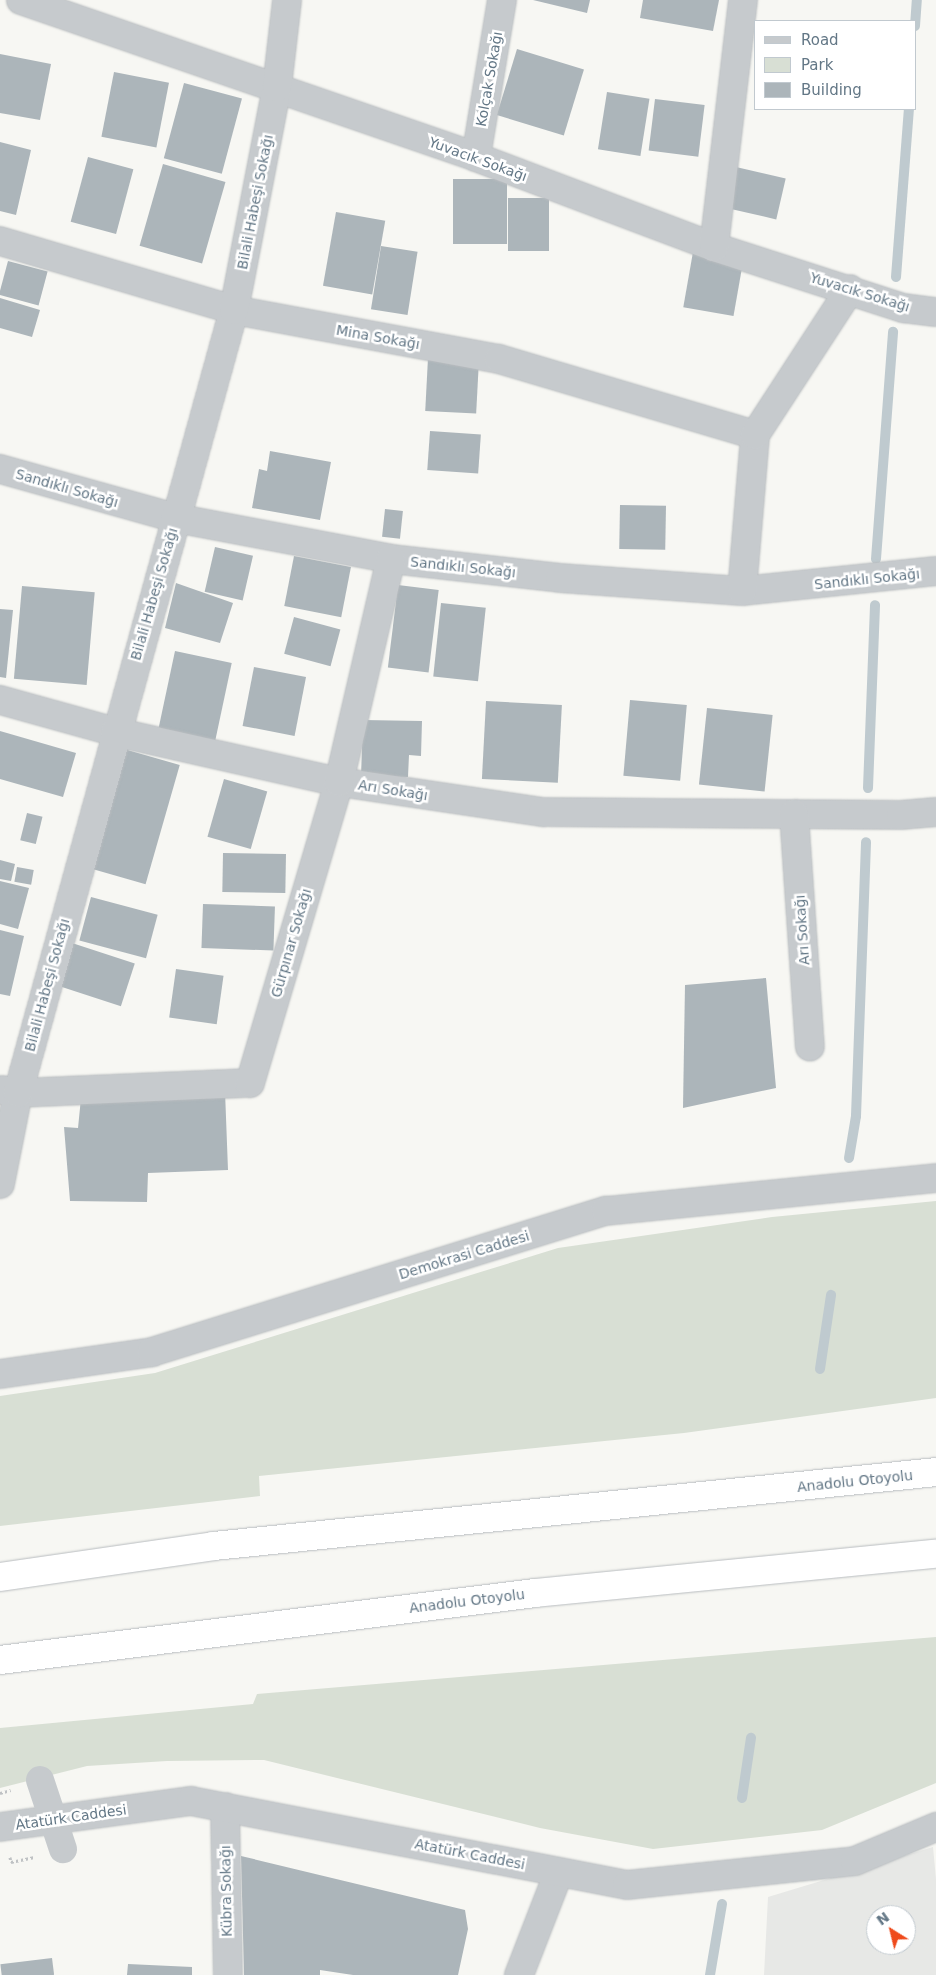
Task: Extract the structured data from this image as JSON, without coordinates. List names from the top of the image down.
{
  "streets": {
    "highway": ["Anadolu Otoyolu"],
    "street": [
      "Kolçak Sokağı",
      "Yuvacık Sokağı",
      "Bilali Habeşi Sokağı",
      "Mina Sokağı",
      "Sandıklı Sokağı",
      "Arı Sokağı",
      "Gürpınar Sokağı",
      "Demokrasi Caddesi",
      "Atatürk Caddesi",
      "Kübra Sokağı"
    ]
  },
  "crossings": [
    ["Kolçak Sokağı", "Yuvacık Sokağı"],
    ["Yuvacık Sokağı", "Bilali Habeşi Sokağı"],
    ["Bilali Habeşi Sokağı", "Mina Sokağı"],
    ["Bilali Habeşi Sokağı", "Sandıklı Sokağı"],
    ["Bilali Habeşi Sokağı", "Arı Sokağı"],
    ["Bilali Habeşi Sokağı", "Gürpınar Sokağı"],
    ["Sandıklı Sokağı", "Gürpınar Sokağı"],
    ["Arı Sokağı", "Gürpınar Sokağı"],
    ["Atatürk Caddesi", "Kübra Sokağı"]
  ],
  "legend": ["Road", "Park", "Building"],
  "north": "top left"
}
